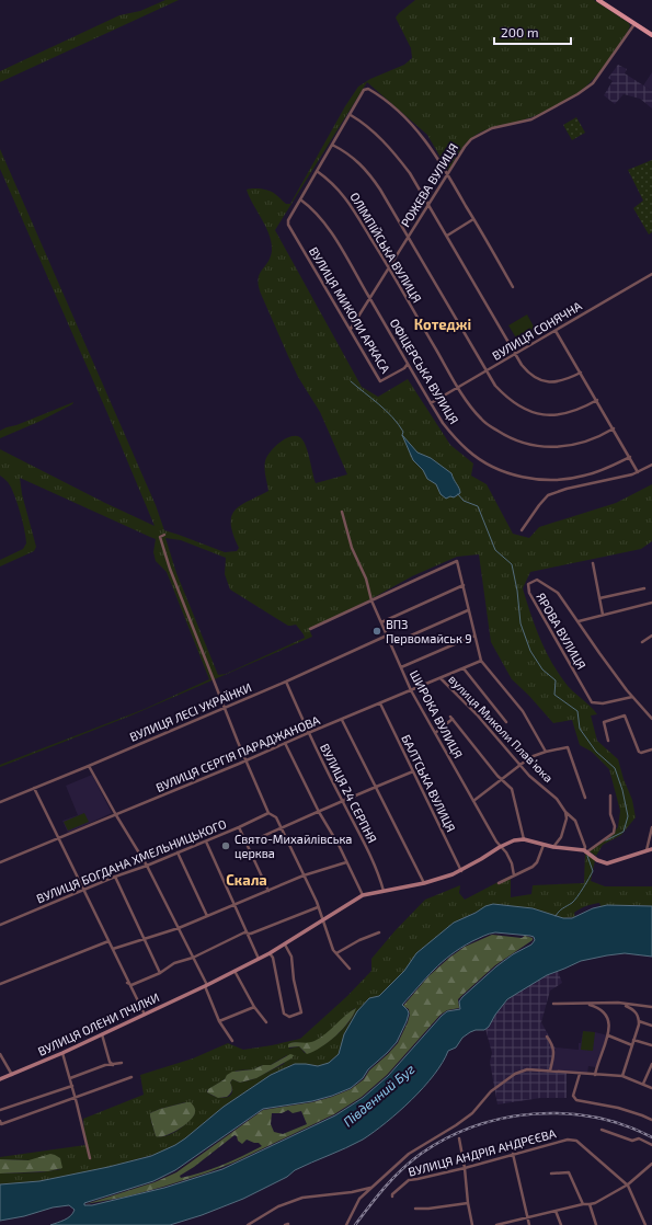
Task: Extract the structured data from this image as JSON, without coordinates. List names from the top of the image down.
{
  "streets": {
    "street": [
      "РОЖЕВА ВУЛИЦЯ",
      "ОЛІМПІЙСЬКА ВУЛИЦЯ",
      "ВУЛИЦЯ МИКОЛИ АРКАСА",
      "ВУЛИЦЯ СОНЯЧНА",
      "ОФІЦЕРСЬКА ВУЛИЦЯ",
      "ЯРОВА ВУЛИЦЯ",
      "ВУЛИЦЯ ЛЕСІ УКРАЇНКИ",
      "ШИРОКА ВУЛИЦЯ",
      "вулиця Миколи Плавʼюка",
      "ВУЛИЦЯ СЕРГІЯ ПАРАДЖАНОВА",
      "БАЛТСЬКА ВУЛИЦЯ",
      "ВУЛИЦЯ 24 СЕРПНЯ",
      "ВУЛИЦЯ БОГДАНА ХМЕЛЬНИЦЬКОГО",
      "ВУЛИЦЯ ОЛЕНИ ПЧІЛКИ",
      "ВУЛИЦЯ АНДРІЯ АНДРЄЄВА"
    ]
  },
  "crossings": [
    ["РОЖЕВА ВУЛИЦЯ", "ОЛІМПІЙСЬКА ВУЛИЦЯ"],
    ["РОЖЕВА ВУЛИЦЯ", "ВУЛИЦЯ МИКОЛИ АРКАСА"],
    ["РОЖЕВА ВУЛИЦЯ", "ОФІЦЕРСЬКА ВУЛИЦЯ"],
    ["ОЛІМПІЙСЬКА ВУЛИЦЯ", "ВУЛИЦЯ СОНЯЧНА"],
    ["ВУЛИЦЯ МИКОЛИ АРКАСА", "ОФІЦЕРСЬКА ВУЛИЦЯ"],
    ["ВУЛИЦЯ СОНЯЧНА", "ОФІЦЕРСЬКА ВУЛИЦЯ"],
    ["ВУЛИЦЯ ЛЕСІ УКРАЇНКИ", "ШИРОКА ВУЛИЦЯ"],
    ["ВУЛИЦЯ ЛЕСІ УКРАЇНКИ", "ВУЛИЦЯ 24 СЕРПНЯ"],
    ["ШИРОКА ВУЛИЦЯ", "ВУЛИЦЯ СЕРГІЯ ПАРАДЖАНОВА"],
    ["ШИРОКА ВУЛИЦЯ", "ВУЛИЦЯ ОЛЕНИ ПЧІЛКИ"],
    ["вулиця Миколи Плавʼюка", "ВУЛИЦЯ СЕРГІЯ ПАРАДЖАНОВА"],
    ["ВУЛИЦЯ СЕРГІЯ ПАРАДЖАНОВА", "БАЛТСЬКА ВУЛИЦЯ"],
    ["ВУЛИЦЯ СЕРГІЯ ПАРАДЖАНОВА", "ВУЛИЦЯ 24 СЕРПНЯ"],
    ["БАЛТСЬКА ВУЛИЦЯ", "ВУЛИЦЯ ОЛЕНИ ПЧІЛКИ"],
    ["ВУЛИЦЯ 24 СЕРПНЯ", "ВУЛИЦЯ ОЛЕНИ ПЧІЛКИ"]
  ],
  "districts": ["Котеджі", "Скала"],
  "water": ["Південний Буг"],
  "places": ["ВПЗ Первомайськ 9", "Свято-Михайлівська церква"],
  "scale_bar": "200 m"
}
